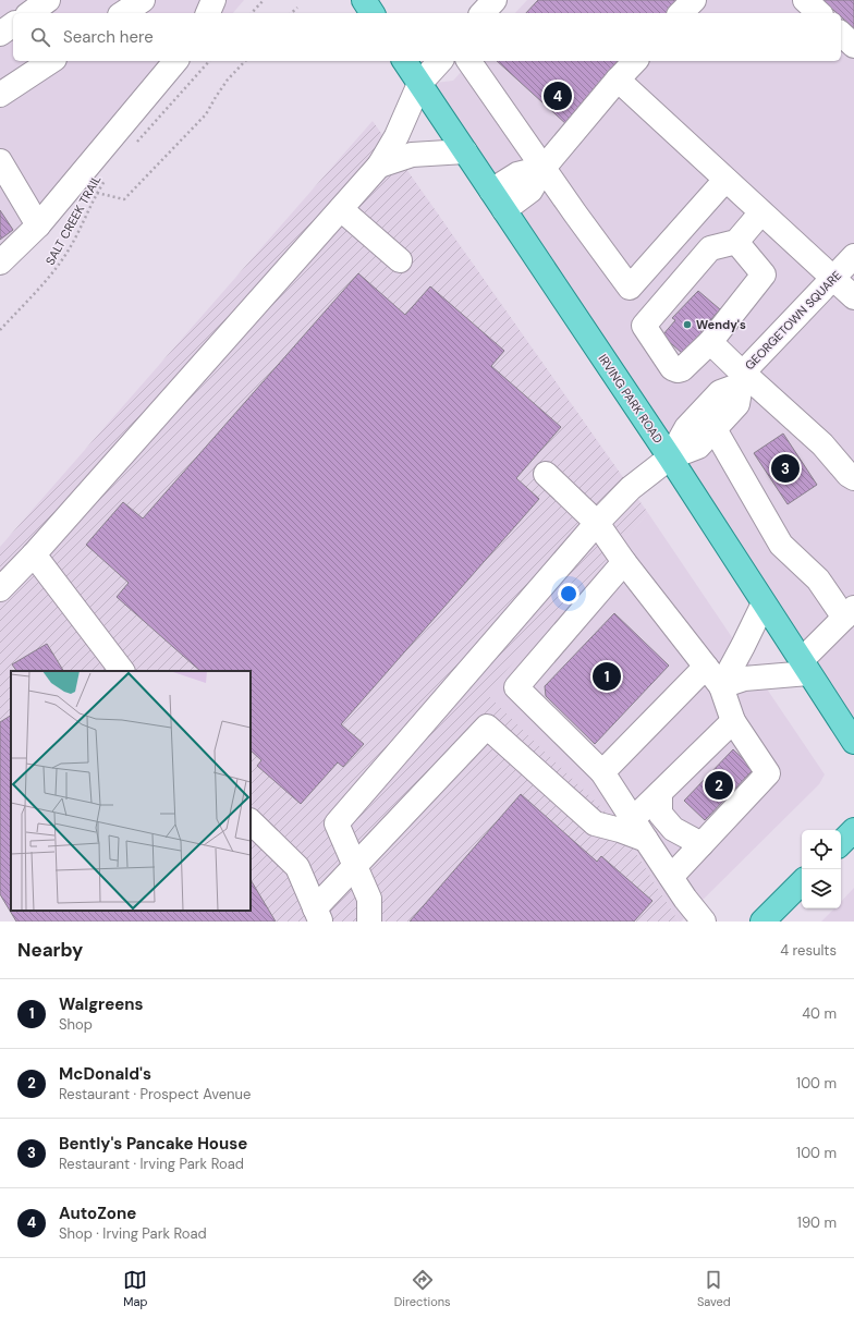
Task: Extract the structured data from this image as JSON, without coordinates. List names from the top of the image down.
{
  "streets": {
    "main road": ["IRVING PARK ROAD"],
    "street": ["GEORGETOWN SQUARE"],
    "path": ["SALT CREEK TRAIL"]
  },
  "crossings": [
    ["GEORGETOWN SQUARE", "IRVING PARK ROAD"]
  ],
  "places": ["Wendy's"],
  "page": {
    "search": "Search here",
    "pins": [
      "4",
      "3",
      "1",
      "2"
    ],
    "heading": ["Nearby", "4 results"],
    "list": [
      {
        "mark": "1",
        "name": "Walgreens",
        "note": "Shop",
        "value": "40 m"
      },
      {
        "mark": "2",
        "name": "McDonald's",
        "note": "Restaurant · Prospect Avenue",
        "value": "100 m"
      },
      {
        "mark": "3",
        "name": "Bently's Pancake House",
        "note": "Restaurant · Irving Park Road",
        "value": "100 m"
      },
      {
        "mark": "4",
        "name": "AutoZone",
        "note": "Shop · Irving Park Road",
        "value": "190 m"
      }
    ],
    "nav": ["Map", "Directions", "Saved"]
  }
}
